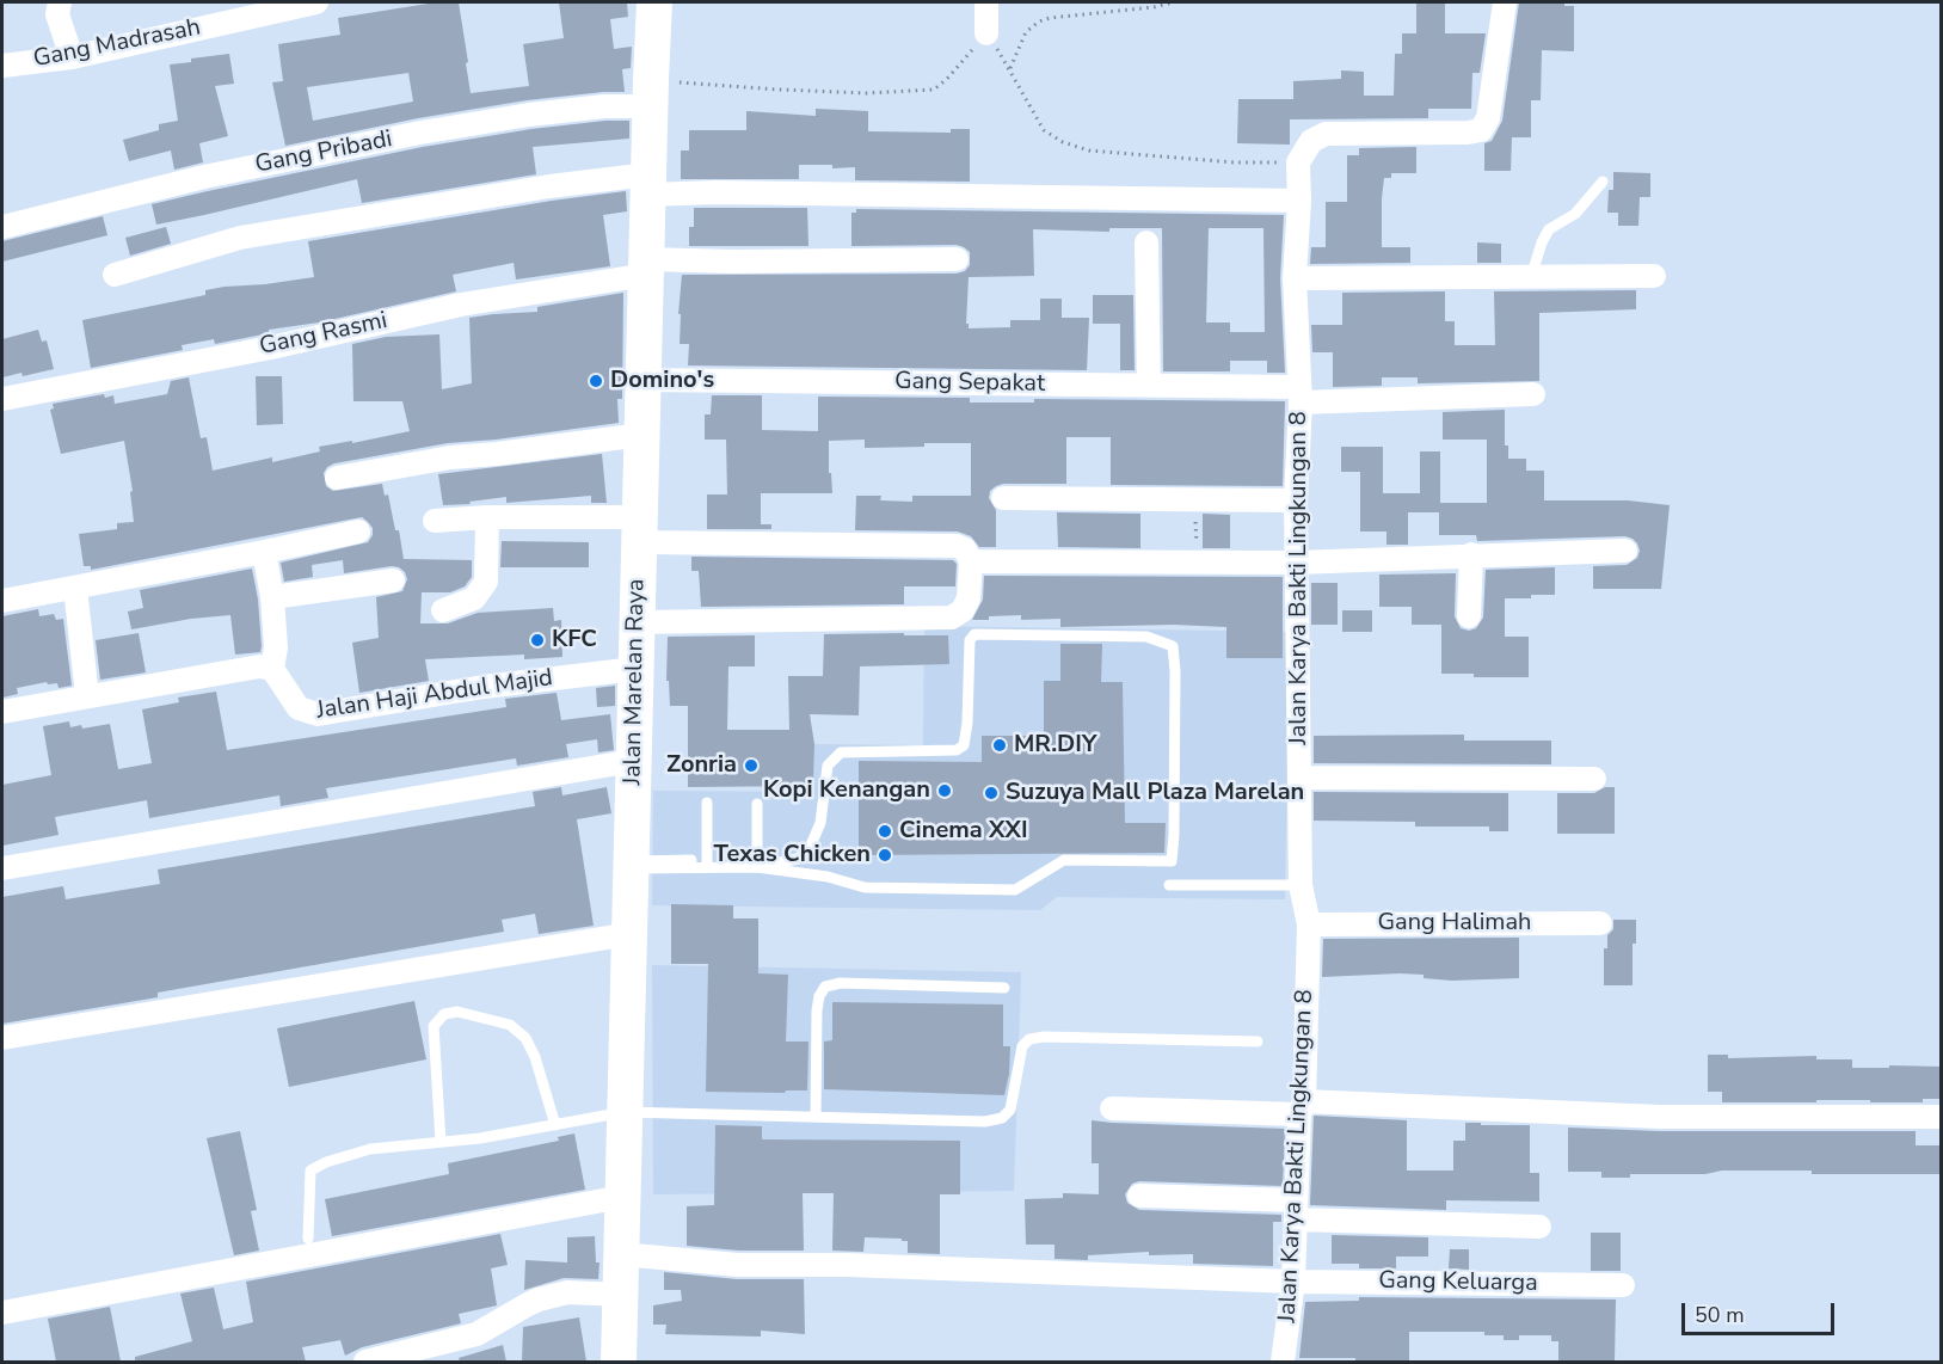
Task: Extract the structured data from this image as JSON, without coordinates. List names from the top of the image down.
{
  "streets": {
    "main road": ["Jalan Marelan Raya"],
    "street": [
      "Gang Madrasah",
      "Gang Pribadi",
      "Gang Rasmi",
      "Gang Sepakat",
      "Jalan Karya Bakti Lingkungan 8",
      "Jalan Haji Abdul Majid",
      "Gang Halimah",
      "Gang Keluarga"
    ]
  },
  "crossings": [
    ["Gang Pribadi", "Jalan Marelan Raya"],
    ["Gang Rasmi", "Jalan Marelan Raya"],
    ["Gang Sepakat", "Jalan Karya Bakti Lingkungan 8"],
    ["Gang Sepakat", "Jalan Marelan Raya"],
    ["Jalan Karya Bakti Lingkungan 8", "Gang Halimah"],
    ["Jalan Karya Bakti Lingkungan 8", "Gang Keluarga"],
    ["Jalan Marelan Raya", "Jalan Haji Abdul Majid"],
    ["Jalan Marelan Raya", "Gang Keluarga"]
  ],
  "places": [
    "Domino's",
    "KFC",
    "MR.DIY",
    "Zonria",
    "Kopi Kenangan",
    "Suzuya Mall Plaza Marelan",
    "Cinema XXI",
    "Texas Chicken"
  ],
  "scale_bar": "50 m"
}
